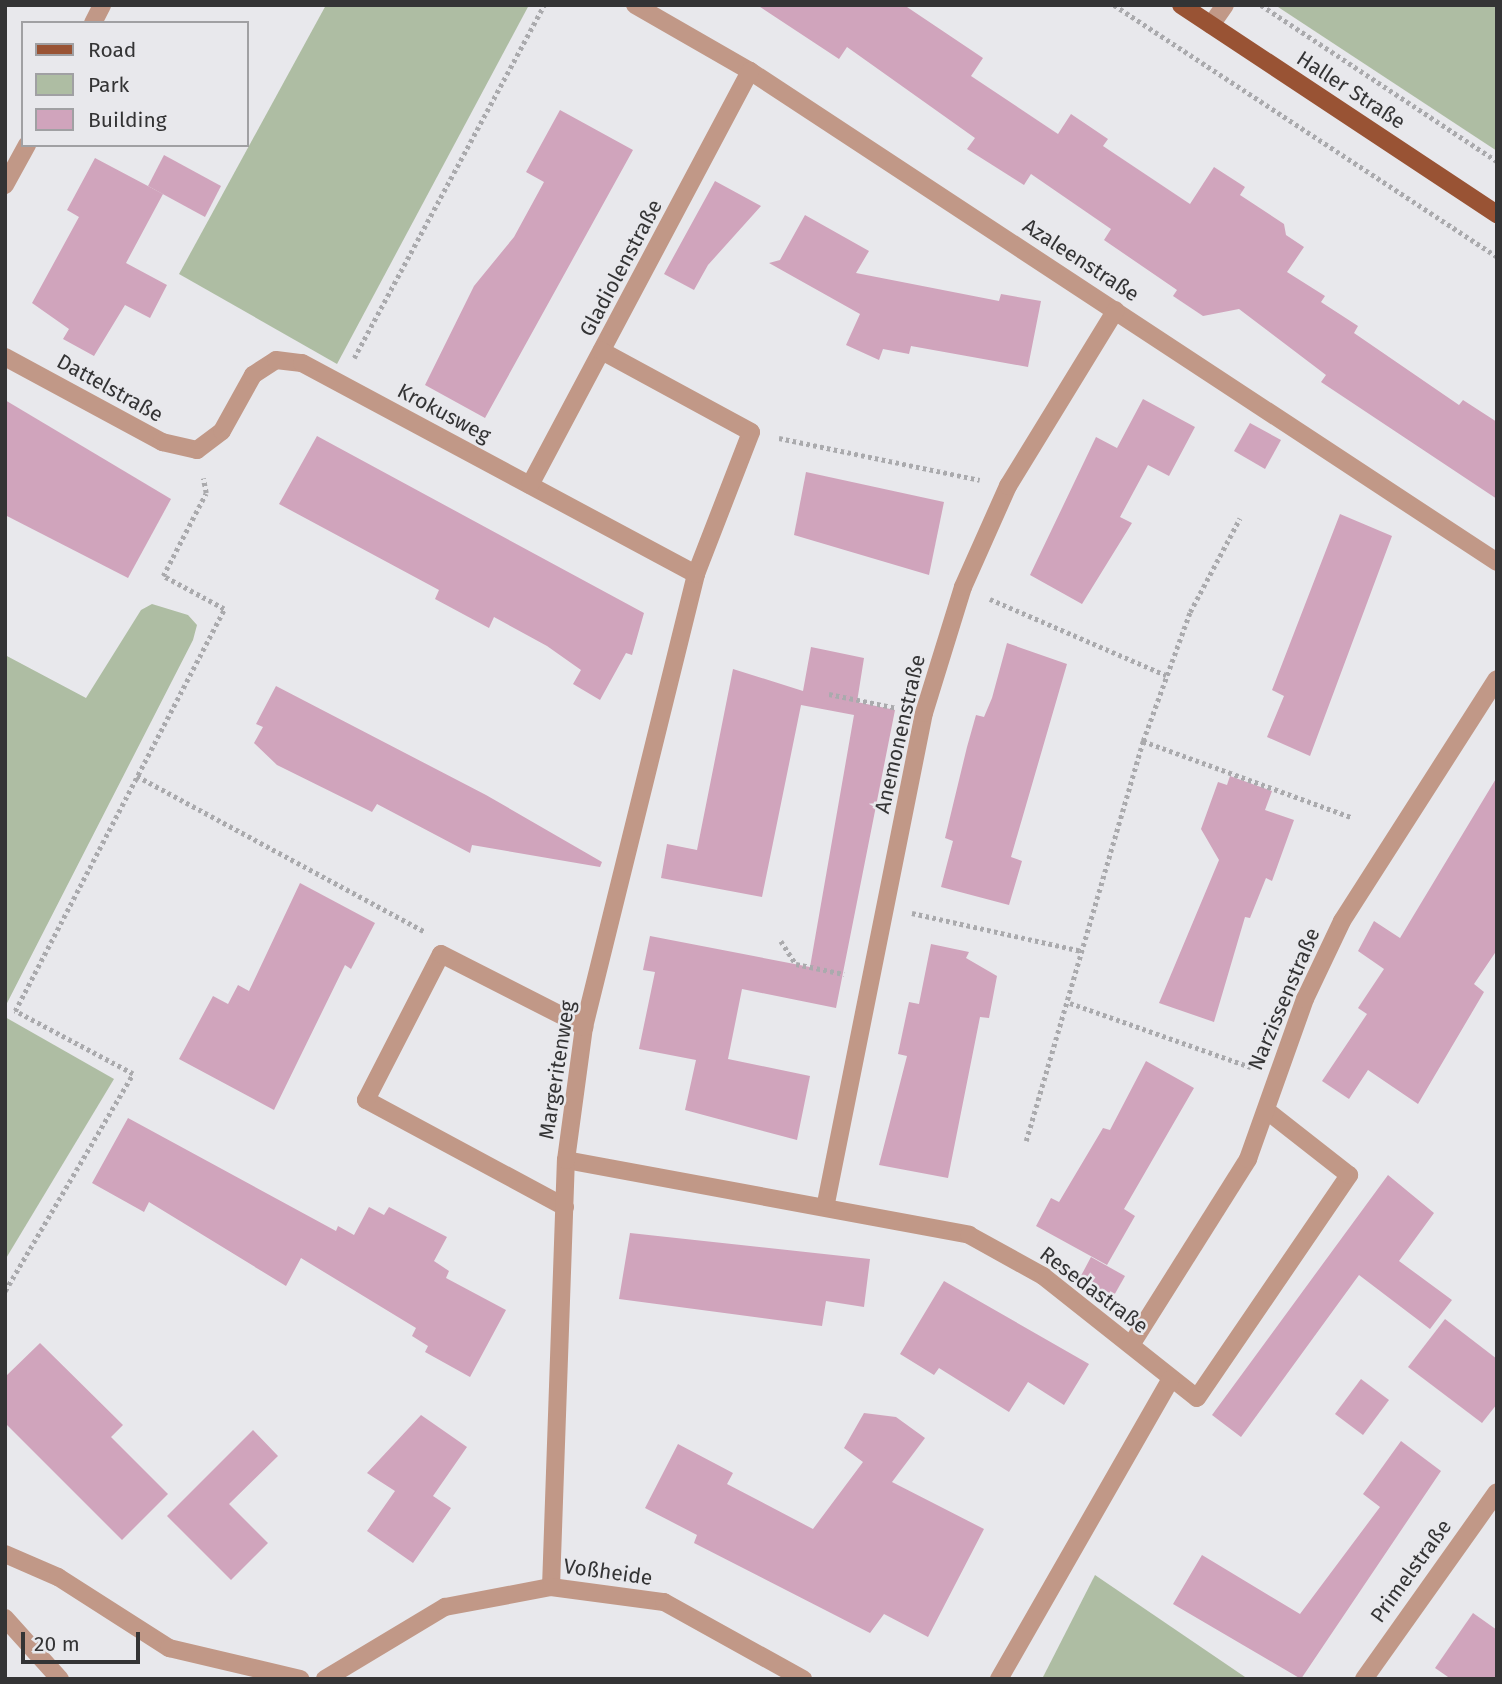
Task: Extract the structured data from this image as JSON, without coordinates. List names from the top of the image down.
{
  "streets": {
    "main road": ["Haller Straße"],
    "street": [
      "Azaleenstraße",
      "Gladiolenstraße",
      "Dattelstraße",
      "Krokusweg",
      "Anemonenstraße",
      "Narzissenstraße",
      "Margeritenweg",
      "Resedastraße",
      "Primelstraße",
      "Voßheide"
    ]
  },
  "crossings": [
    ["Azaleenstraße", "Gladiolenstraße"],
    ["Azaleenstraße", "Anemonenstraße"],
    ["Gladiolenstraße", "Krokusweg"],
    ["Dattelstraße", "Krokusweg"],
    ["Krokusweg", "Margeritenweg"],
    ["Anemonenstraße", "Resedastraße"],
    ["Narzissenstraße", "Resedastraße"],
    ["Margeritenweg", "Resedastraße"],
    ["Margeritenweg", "Voßheide"]
  ],
  "legend": ["Road", "Park", "Building"],
  "scale_bar": "20 m"
}
